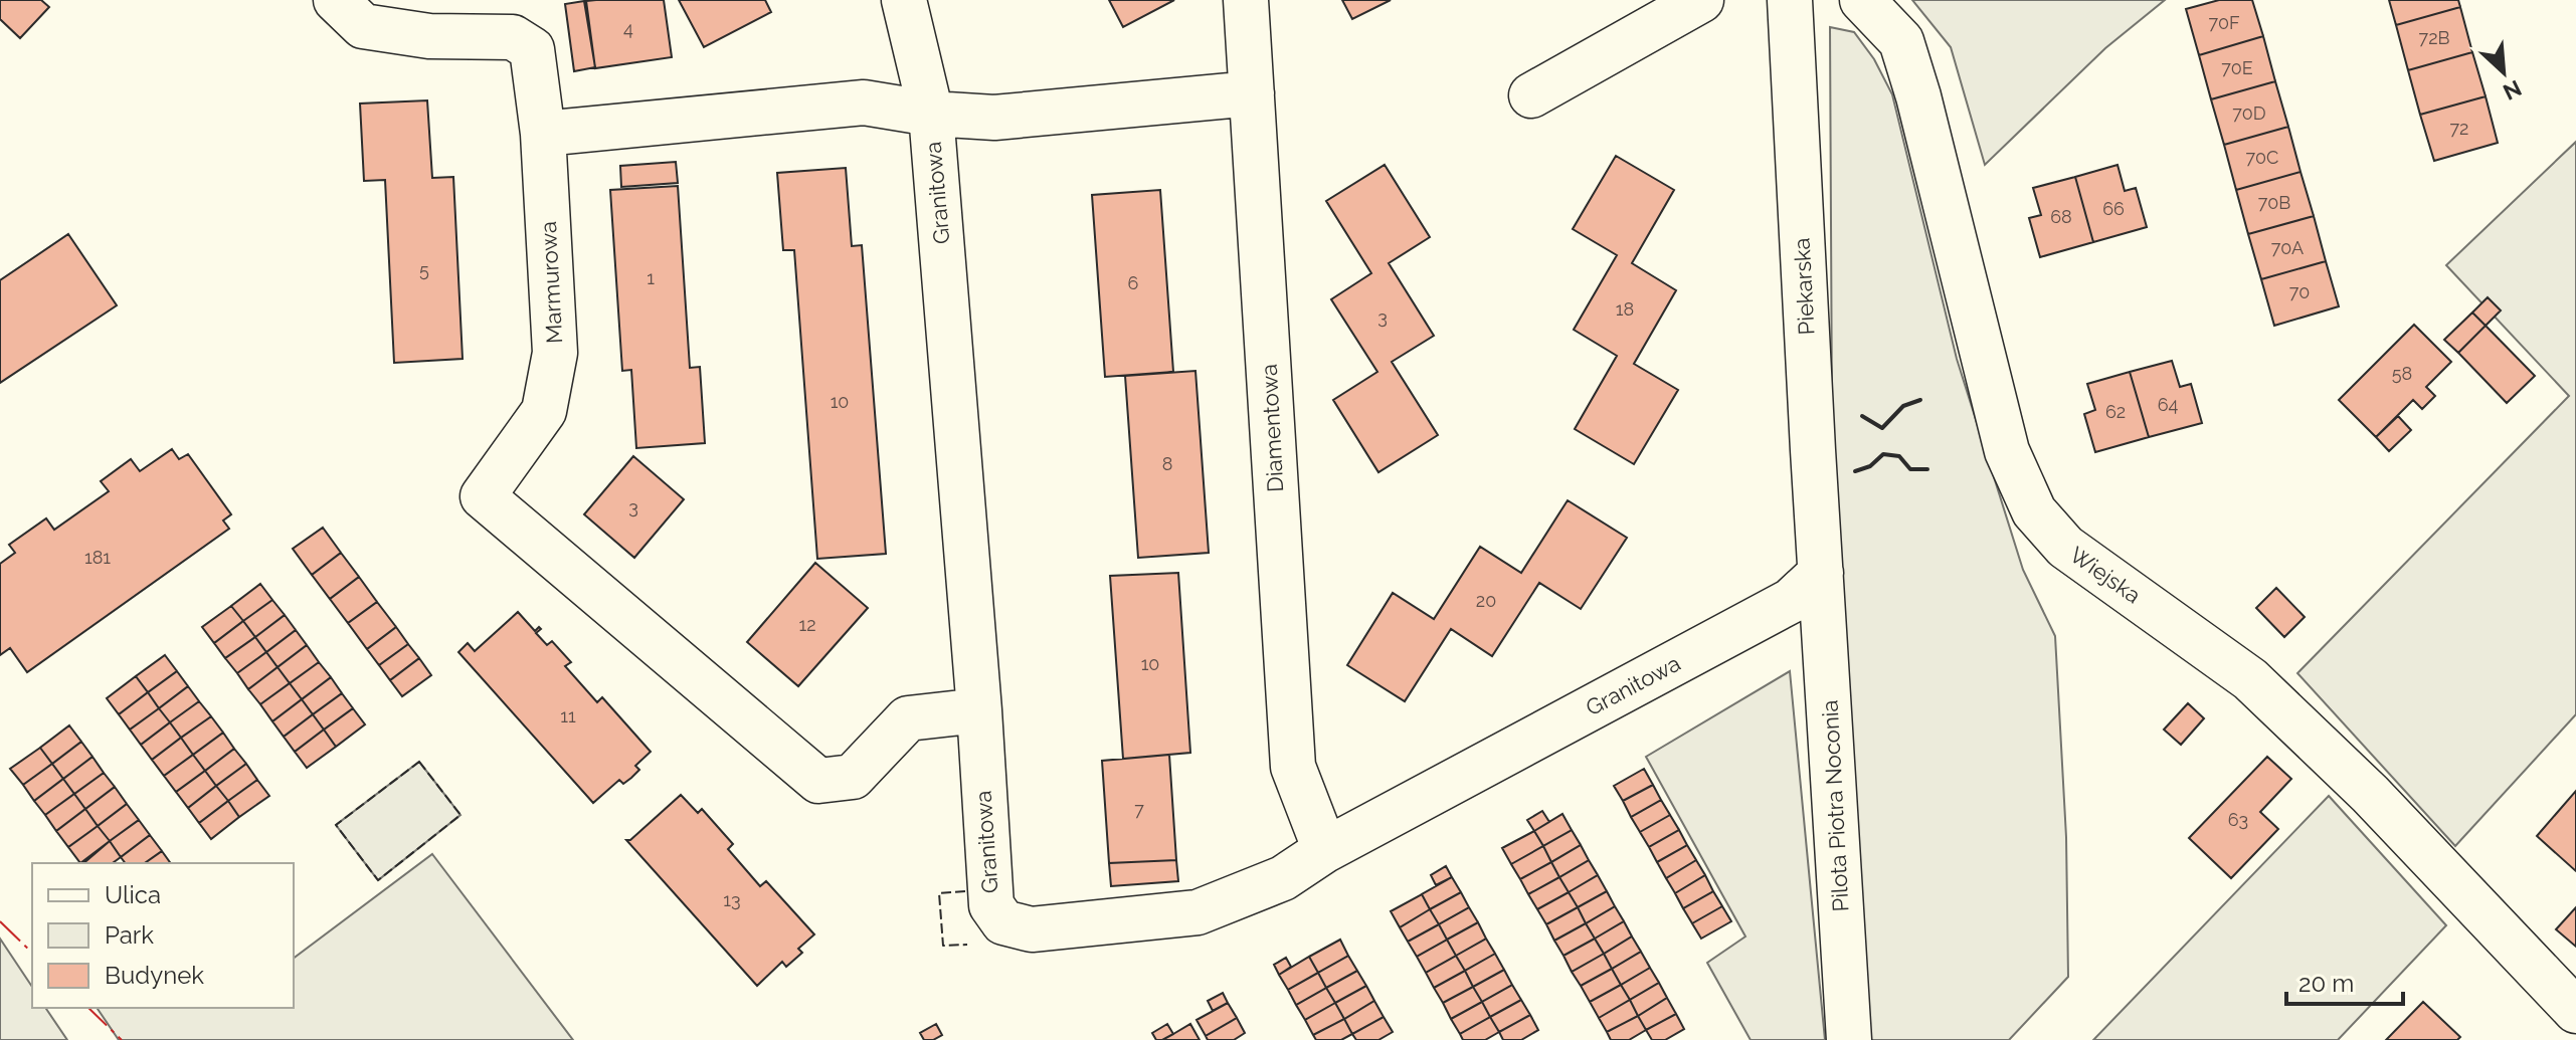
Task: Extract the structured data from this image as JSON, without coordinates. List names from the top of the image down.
{
  "streets": {
    "street": [
      "Granitowa",
      "Marmurowa",
      "Piekarska",
      "Diamentowa",
      "Wiejska",
      "Pilota Piotra Noconia"
    ]
  },
  "crossings": [
    ["Granitowa", "Marmurowa"],
    ["Granitowa", "Piekarska"],
    ["Granitowa", "Diamentowa"],
    ["Granitowa", "Pilota Piotra Noconia"],
    ["Piekarska", "Pilota Piotra Noconia"]
  ],
  "house_numbers": [
    "70F",
    "4",
    "72B",
    "70E",
    "70D",
    "72",
    "70C",
    "70B",
    "66",
    "68",
    "70A",
    "5",
    "1",
    "6",
    "70",
    "18",
    "3",
    "58",
    "10",
    "64",
    "62",
    "8",
    "3",
    "181",
    "20",
    "12",
    "10",
    "11",
    "7",
    "63",
    "13"
  ],
  "legend": ["Ulica", "Park", "Budynek"],
  "scale_bar": "20 m",
  "north": "bottom right"
}
